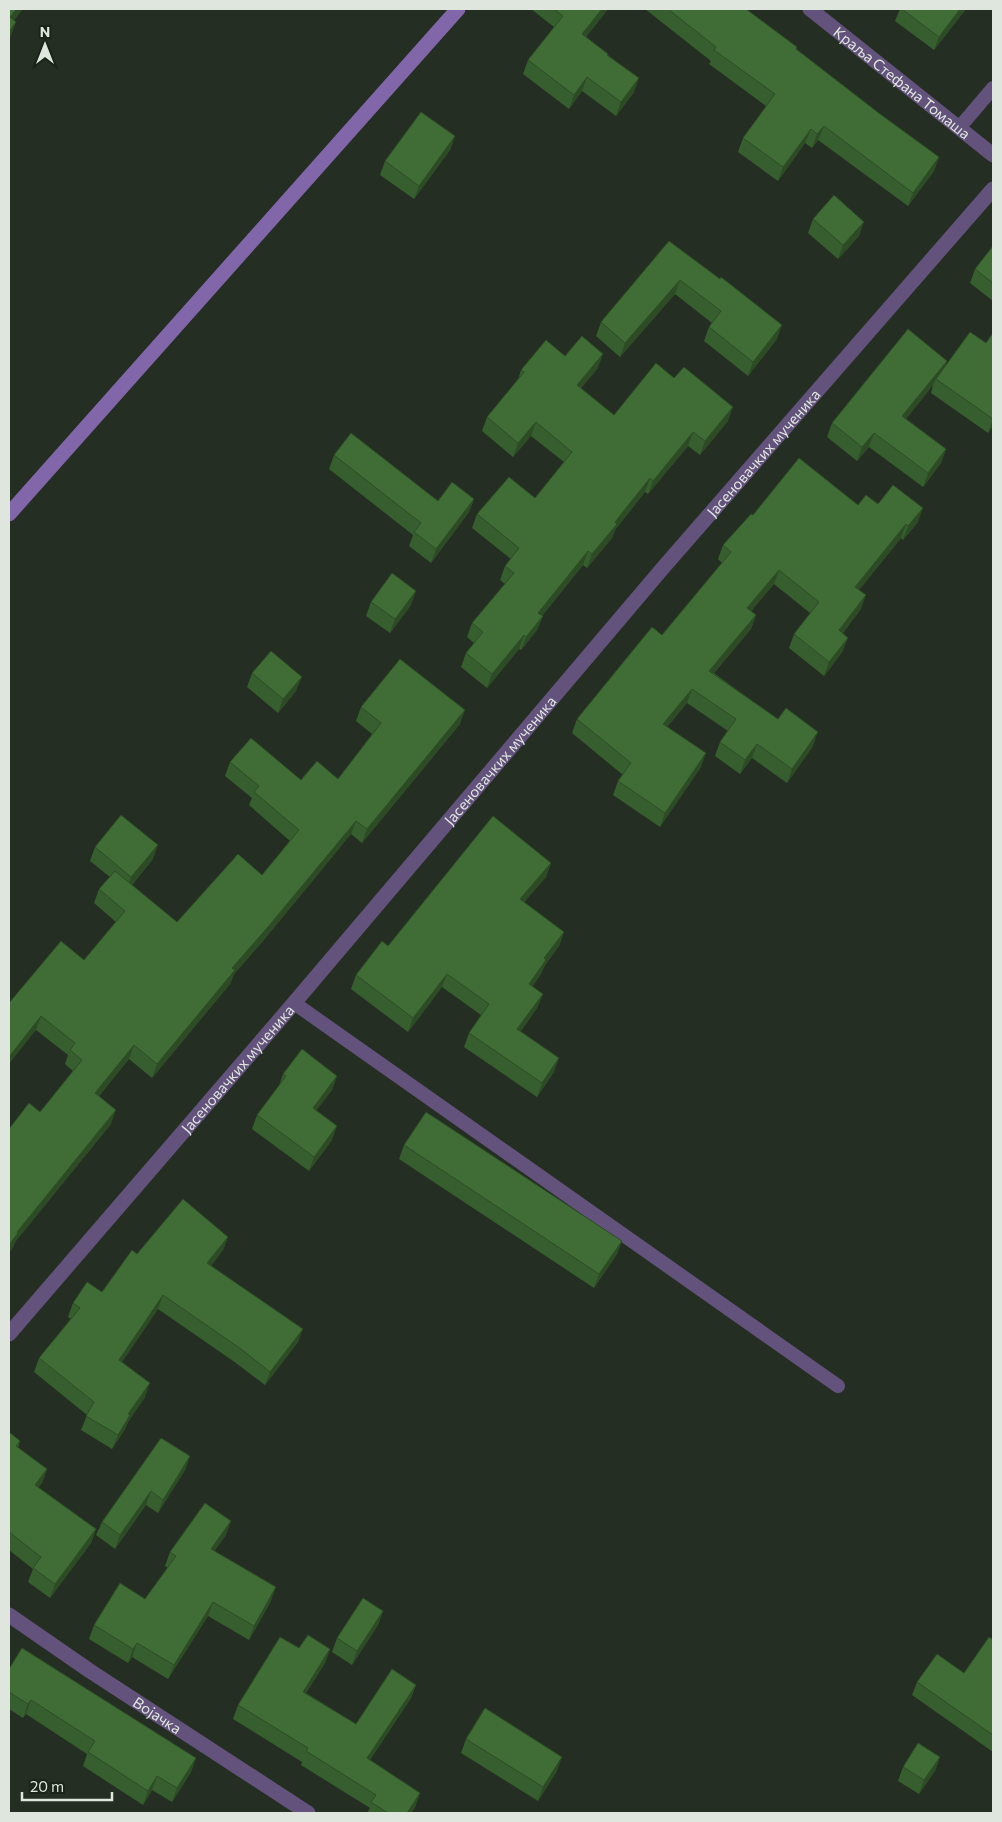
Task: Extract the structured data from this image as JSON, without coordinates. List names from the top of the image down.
{
  "streets": {
    "street": ["Краља Стефана Томаша", "Јасеновачких мученика", "Војачка"]
  },
  "scale_bar": "20 m",
  "north": "top"
}
